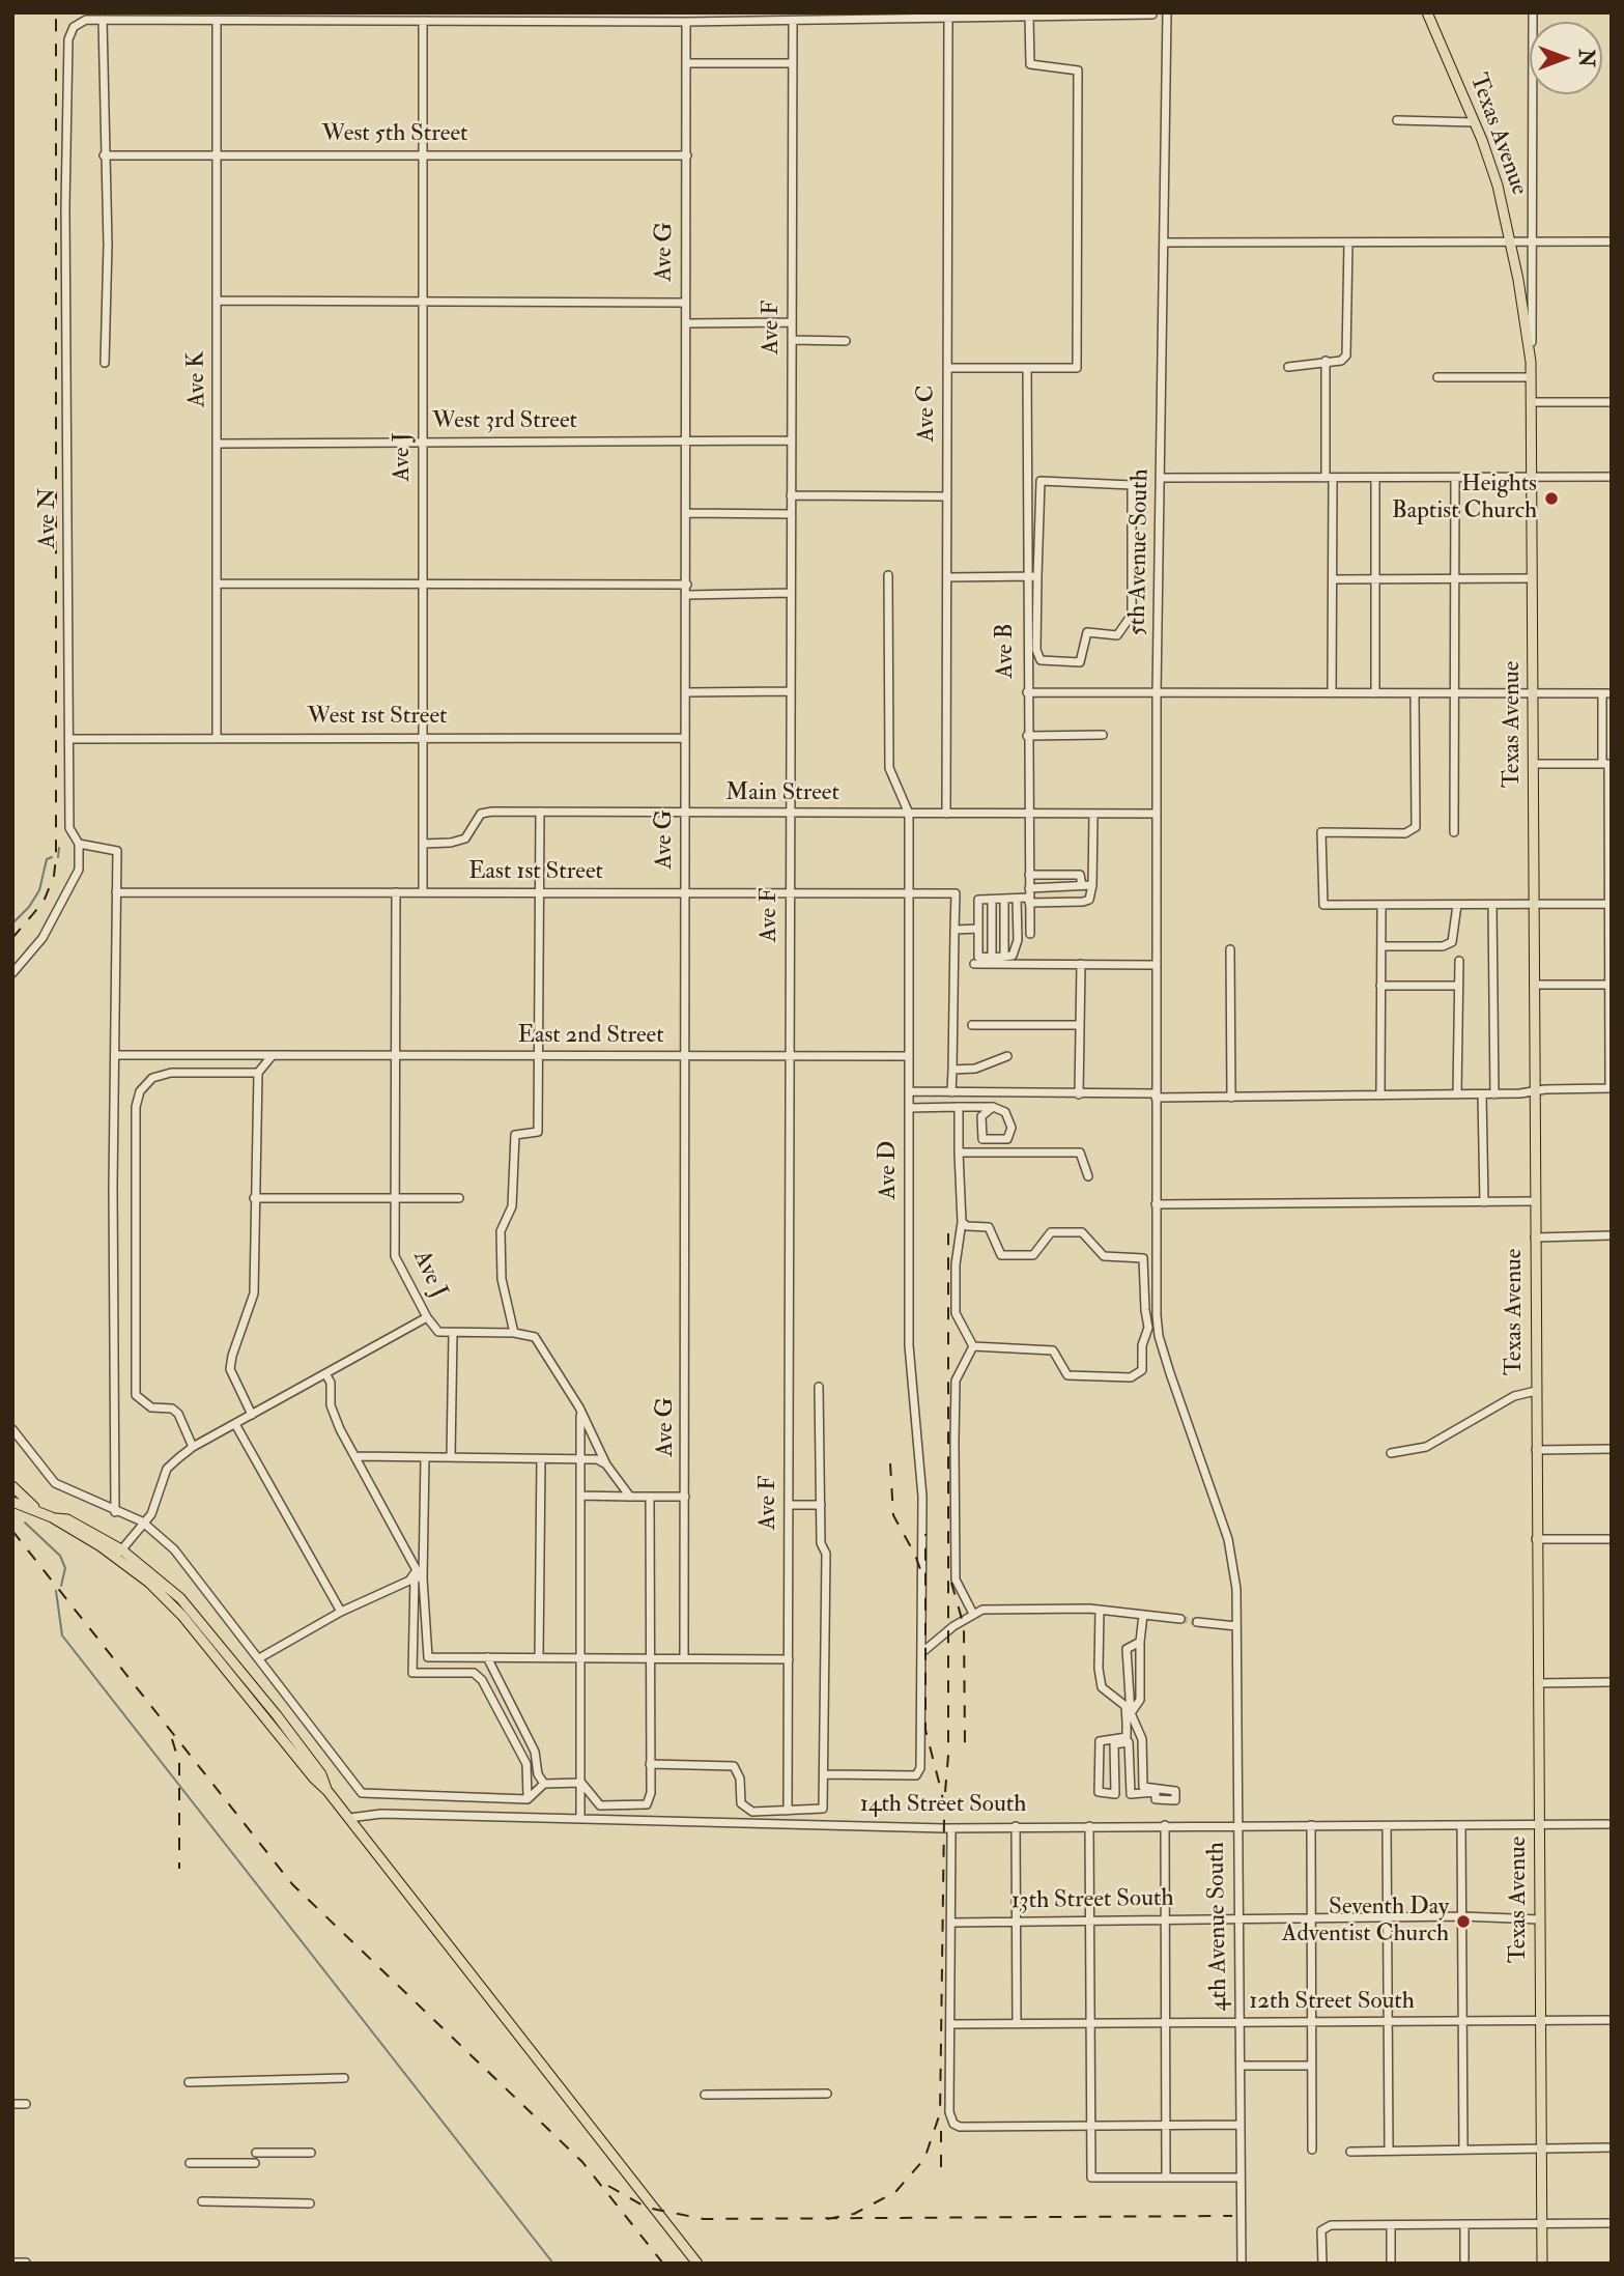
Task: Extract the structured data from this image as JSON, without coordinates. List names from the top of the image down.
{
  "streets": {
    "main road": ["Texas Avenue"],
    "street": [
      "West 5th Street",
      "Ave G",
      "Ave F",
      "Ave K",
      "Ave C",
      "West 3rd Street",
      "Ave J",
      "Ave N",
      "5th Avenue South",
      "Ave B",
      "West 1st Street",
      "Main Street",
      "East 1st Street",
      "East 2nd Street",
      "Ave D",
      "14th Street South",
      "13th Street South",
      "4th Avenue South",
      "12th Street South"
    ]
  },
  "crossings": [
    ["West 5th Street", "Ave G"],
    ["West 5th Street", "Ave K"],
    ["West 5th Street", "Ave J"],
    ["Texas Avenue", "14th Street South"],
    ["Texas Avenue", "13th Street South"],
    ["Texas Avenue", "12th Street South"],
    ["Ave G", "West 3rd Street"],
    ["Ave G", "West 1st Street"],
    ["Ave G", "Main Street"],
    ["Ave G", "East 1st Street"],
    ["Ave G", "East 2nd Street"],
    ["Ave F", "West 3rd Street"],
    ["Ave F", "Main Street"],
    ["Ave F", "East 1st Street"],
    ["Ave F", "East 2nd Street"],
    ["Ave K", "West 3rd Street"],
    ["Ave K", "West 1st Street"],
    ["Ave C", "Main Street"],
    ["West 3rd Street", "Ave J"],
    ["Ave J", "West 1st Street"],
    ["Ave J", "Main Street"],
    ["Ave J", "East 1st Street"],
    ["Ave J", "East 2nd Street"],
    ["Ave N", "West 1st Street"],
    ["5th Avenue South", "Main Street"],
    ["5th Avenue South", "4th Avenue South"],
    ["Ave B", "Main Street"],
    ["Main Street", "Ave D"],
    ["East 1st Street", "Ave D"],
    ["East 2nd Street", "Ave D"],
    ["14th Street South", "4th Avenue South"],
    ["13th Street South", "4th Avenue South"],
    ["4th Avenue South", "12th Street South"]
  ],
  "places": ["Heights Baptist Church", "Seventh Day Adventist Church"],
  "north": "right"
}
